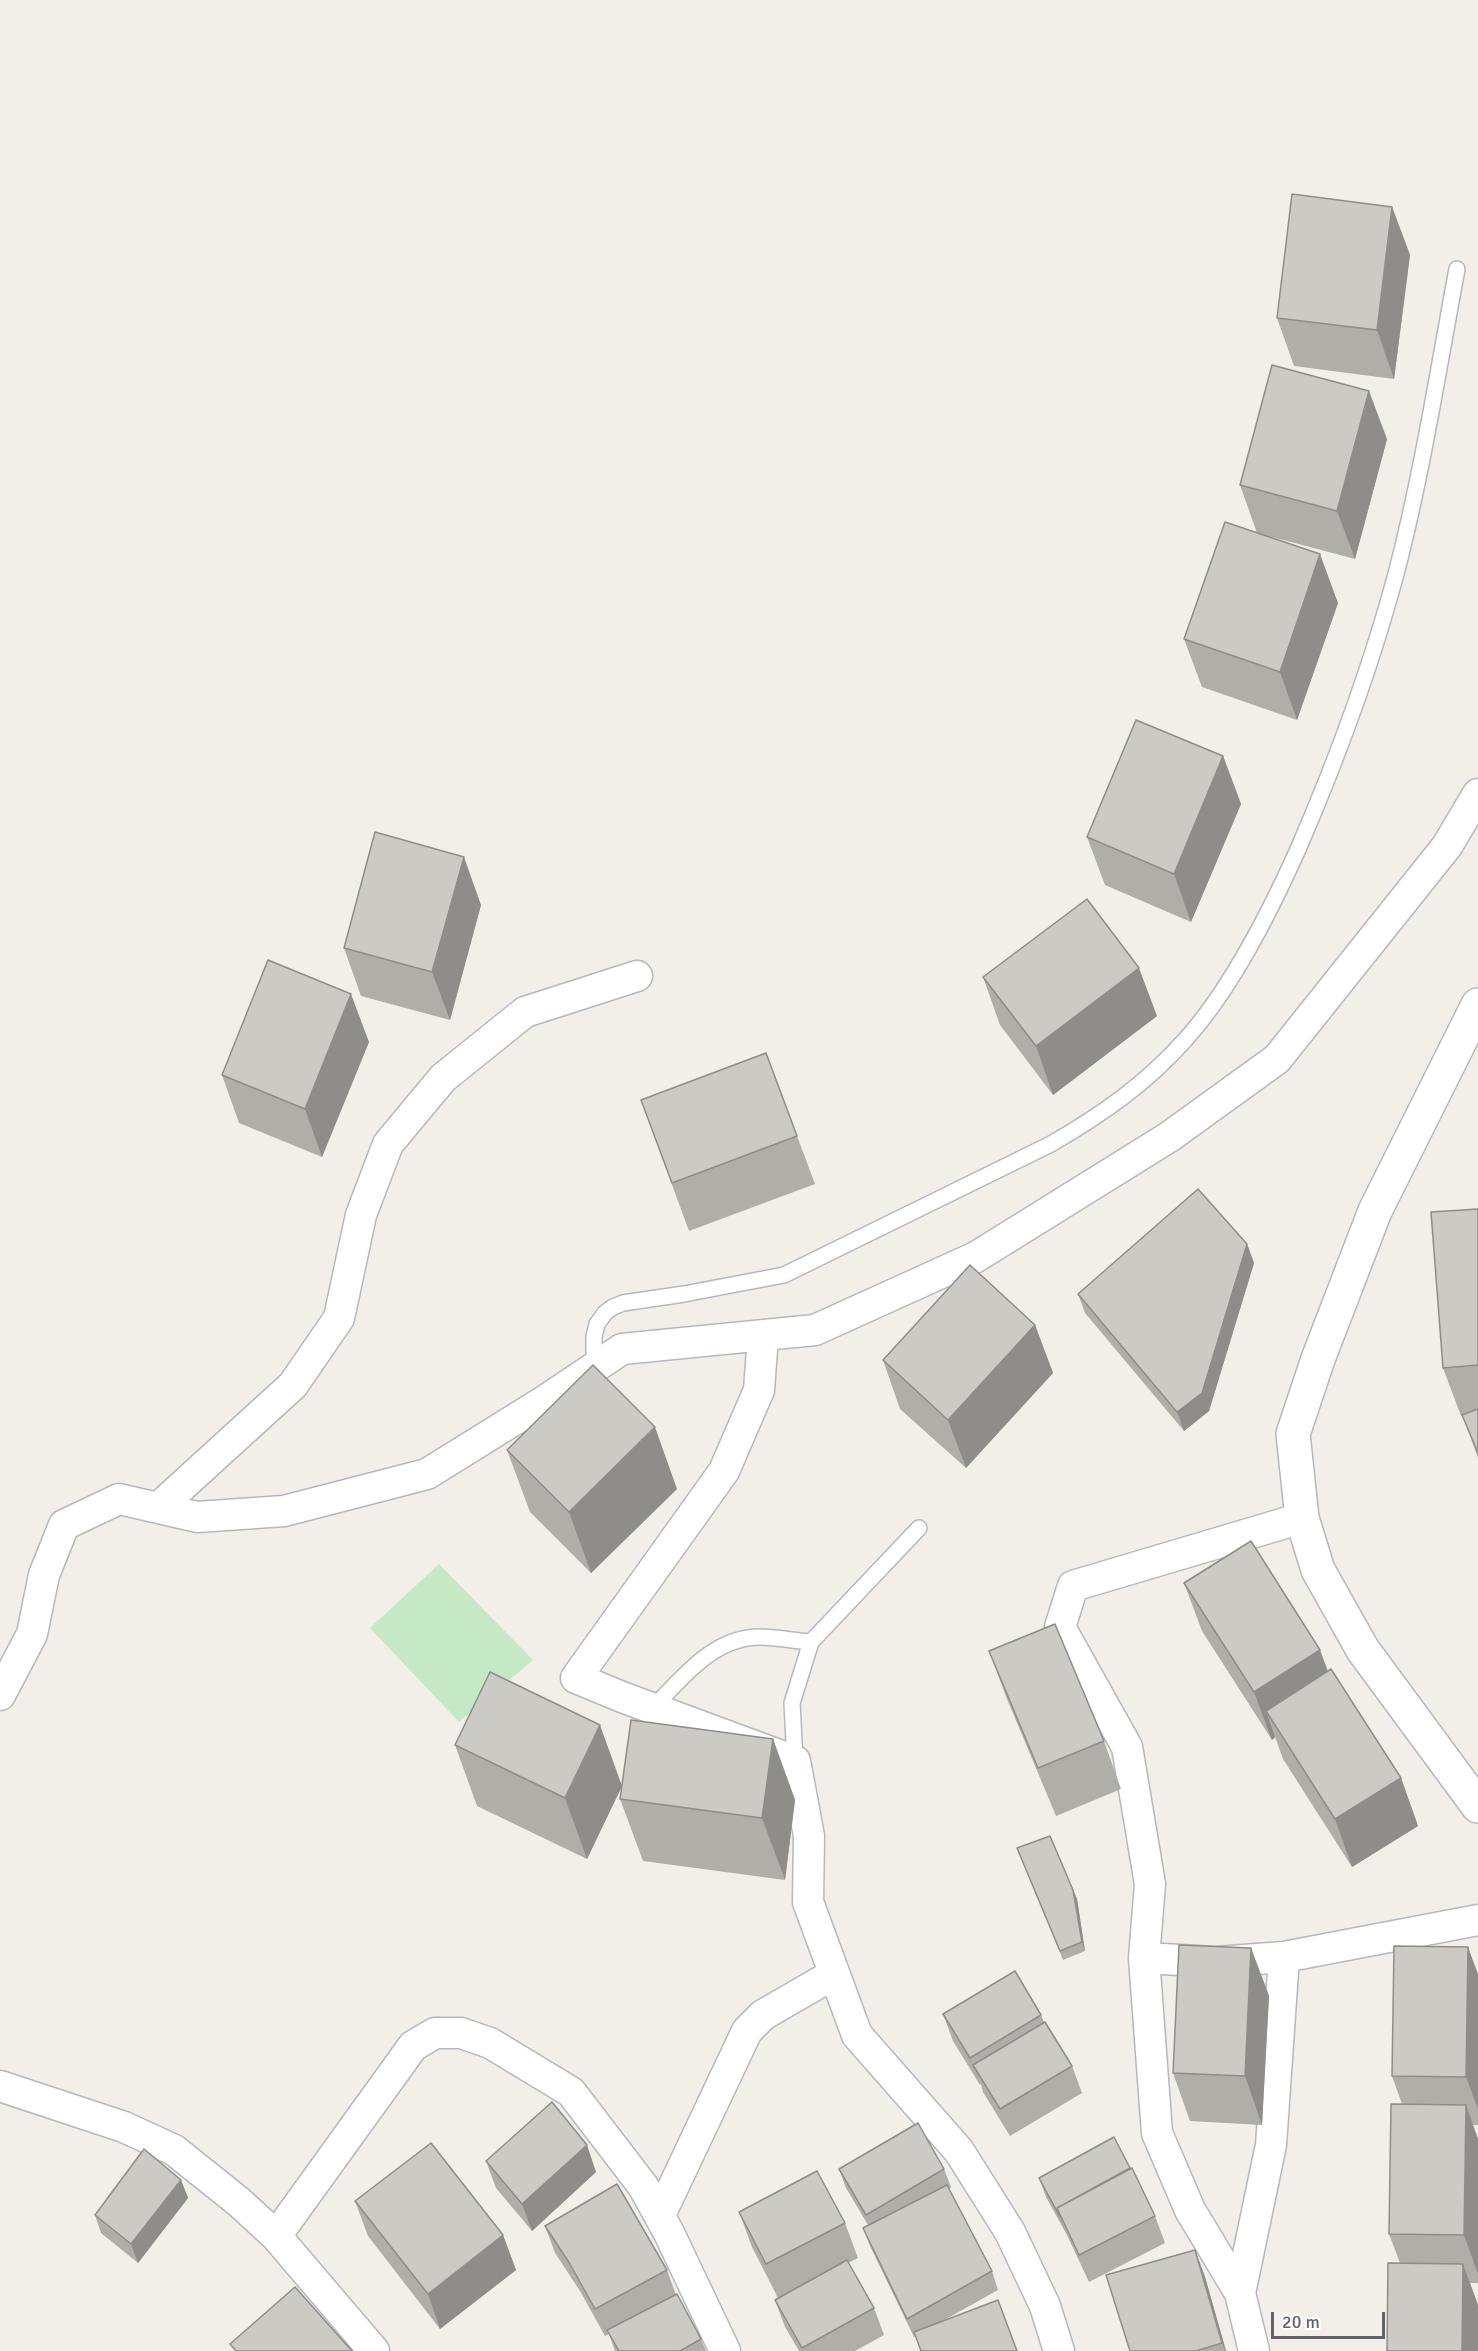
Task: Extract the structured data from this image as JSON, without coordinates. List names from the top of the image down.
{
  "scale_bar": "20 m"
}
